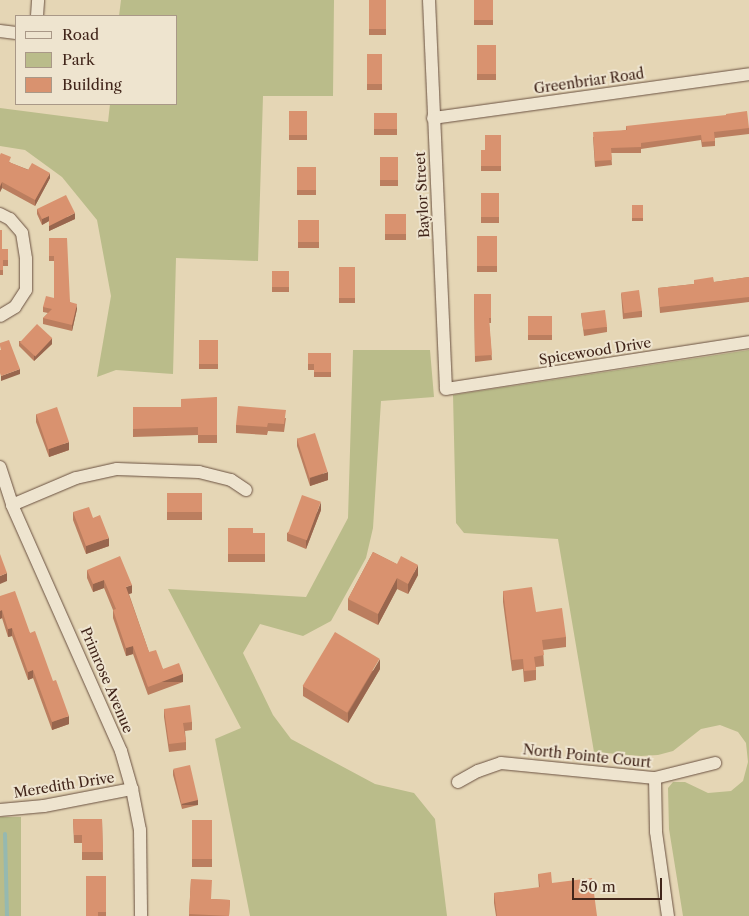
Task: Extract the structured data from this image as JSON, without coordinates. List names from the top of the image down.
{
  "streets": {
    "street": [
      "Greenbriar Road",
      "Baylor Street",
      "Spicewood Drive",
      "Primrose Avenue",
      "North Pointe Court",
      "Meredith Drive"
    ]
  },
  "crossings": [
    ["Greenbriar Road", "Baylor Street"],
    ["Baylor Street", "Spicewood Drive"],
    ["Primrose Avenue", "Meredith Drive"]
  ],
  "legend": ["Road", "Park", "Building"],
  "scale_bar": "50 m"
}
